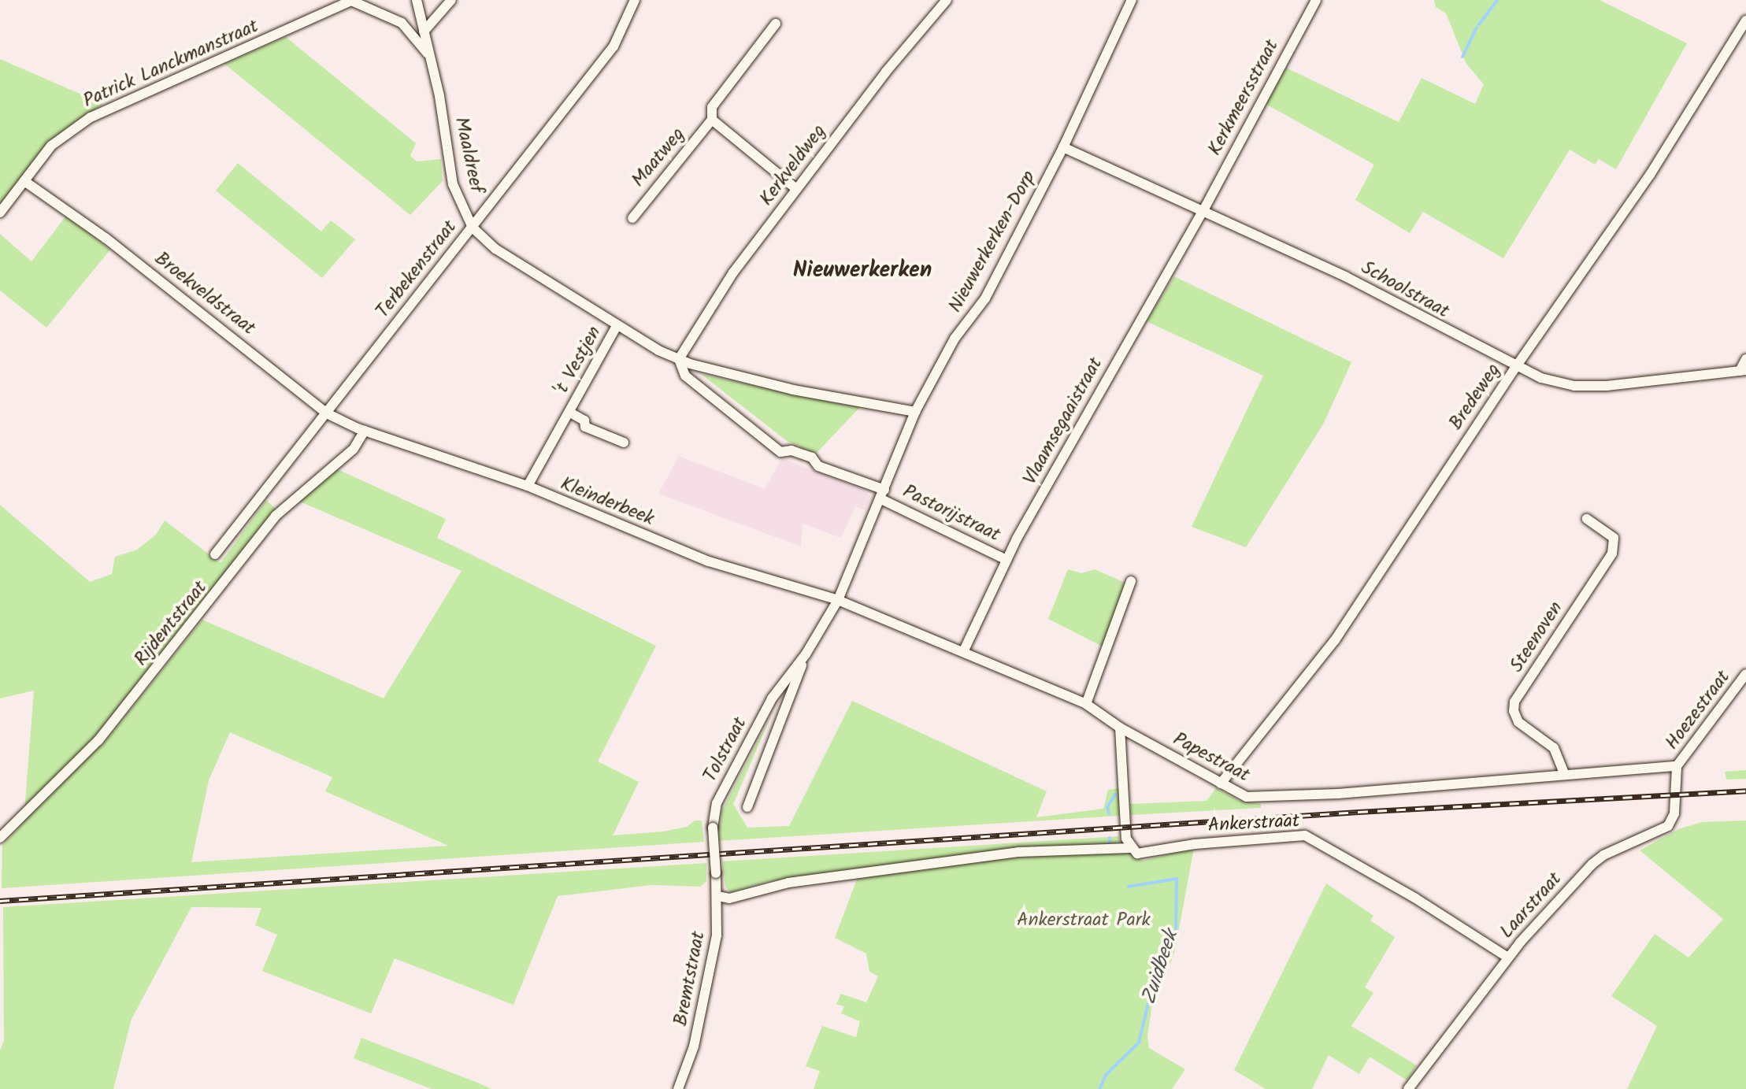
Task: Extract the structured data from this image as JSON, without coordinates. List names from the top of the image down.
{
  "streets": {
    "street": [
      "Patrick Lanckmanstraat",
      "Kerkmeersstraat",
      "Maaldreef",
      "Maatweg",
      "Kerkveldweg",
      "Nieuwerkerken-Dorp",
      "Terbekenstraat",
      "Schoolstraat",
      "Broekveldstraat",
      "'t Vestjen",
      "Bredeweg",
      "Vlaamsegaaistraat",
      "Kleinderbeek",
      "Pastorijstraat",
      "Rijdentstraat",
      "Steenoven",
      "Hoezestraat",
      "Tolstraat",
      "Papestraat",
      "Ankerstraat",
      "Laarstraat",
      "Bremtstraat"
    ]
  },
  "crossings": [
    ["Patrick Lanckmanstraat", "Broekveldstraat"],
    ["Kerkmeersstraat", "Schoolstraat"],
    ["Kerkmeersstraat", "Vlaamsegaaistraat"],
    ["Maaldreef", "Kerkveldweg"],
    ["Maaldreef", "Nieuwerkerken-Dorp"],
    ["Maaldreef", "Terbekenstraat"],
    ["Maaldreef", "'t Vestjen"],
    ["Maaldreef", "Pastorijstraat"],
    ["Maaldreef", "Tolstraat"],
    ["Nieuwerkerken-Dorp", "Schoolstraat"],
    ["Nieuwerkerken-Dorp", "Pastorijstraat"],
    ["Nieuwerkerken-Dorp", "Tolstraat"],
    ["Terbekenstraat", "Broekveldstraat"],
    ["Schoolstraat", "Bredeweg"],
    ["Schoolstraat", "Vlaamsegaaistraat"],
    ["Broekveldstraat", "Kleinderbeek"],
    ["Broekveldstraat", "Rijdentstraat"],
    ["'t Vestjen", "Kleinderbeek"],
    ["Bredeweg", "Papestraat"],
    ["Vlaamsegaaistraat", "Pastorijstraat"],
    ["Vlaamsegaaistraat", "Papestraat"],
    ["Kleinderbeek", "Rijdentstraat"],
    ["Kleinderbeek", "Tolstraat"],
    ["Kleinderbeek", "Papestraat"],
    ["Pastorijstraat", "Tolstraat"],
    ["Steenoven", "Papestraat"],
    ["Hoezestraat", "Papestraat"],
    ["Hoezestraat", "Laarstraat"],
    ["Tolstraat", "Papestraat"],
    ["Tolstraat", "Bremtstraat"],
    ["Papestraat", "Laarstraat"],
    ["Ankerstraat", "Laarstraat"],
    ["Ankerstraat", "Bremtstraat"]
  ],
  "districts": ["Nieuwerkerken"],
  "water": ["Zuidbeek"],
  "parks": ["Ankerstraat Park"]
}
